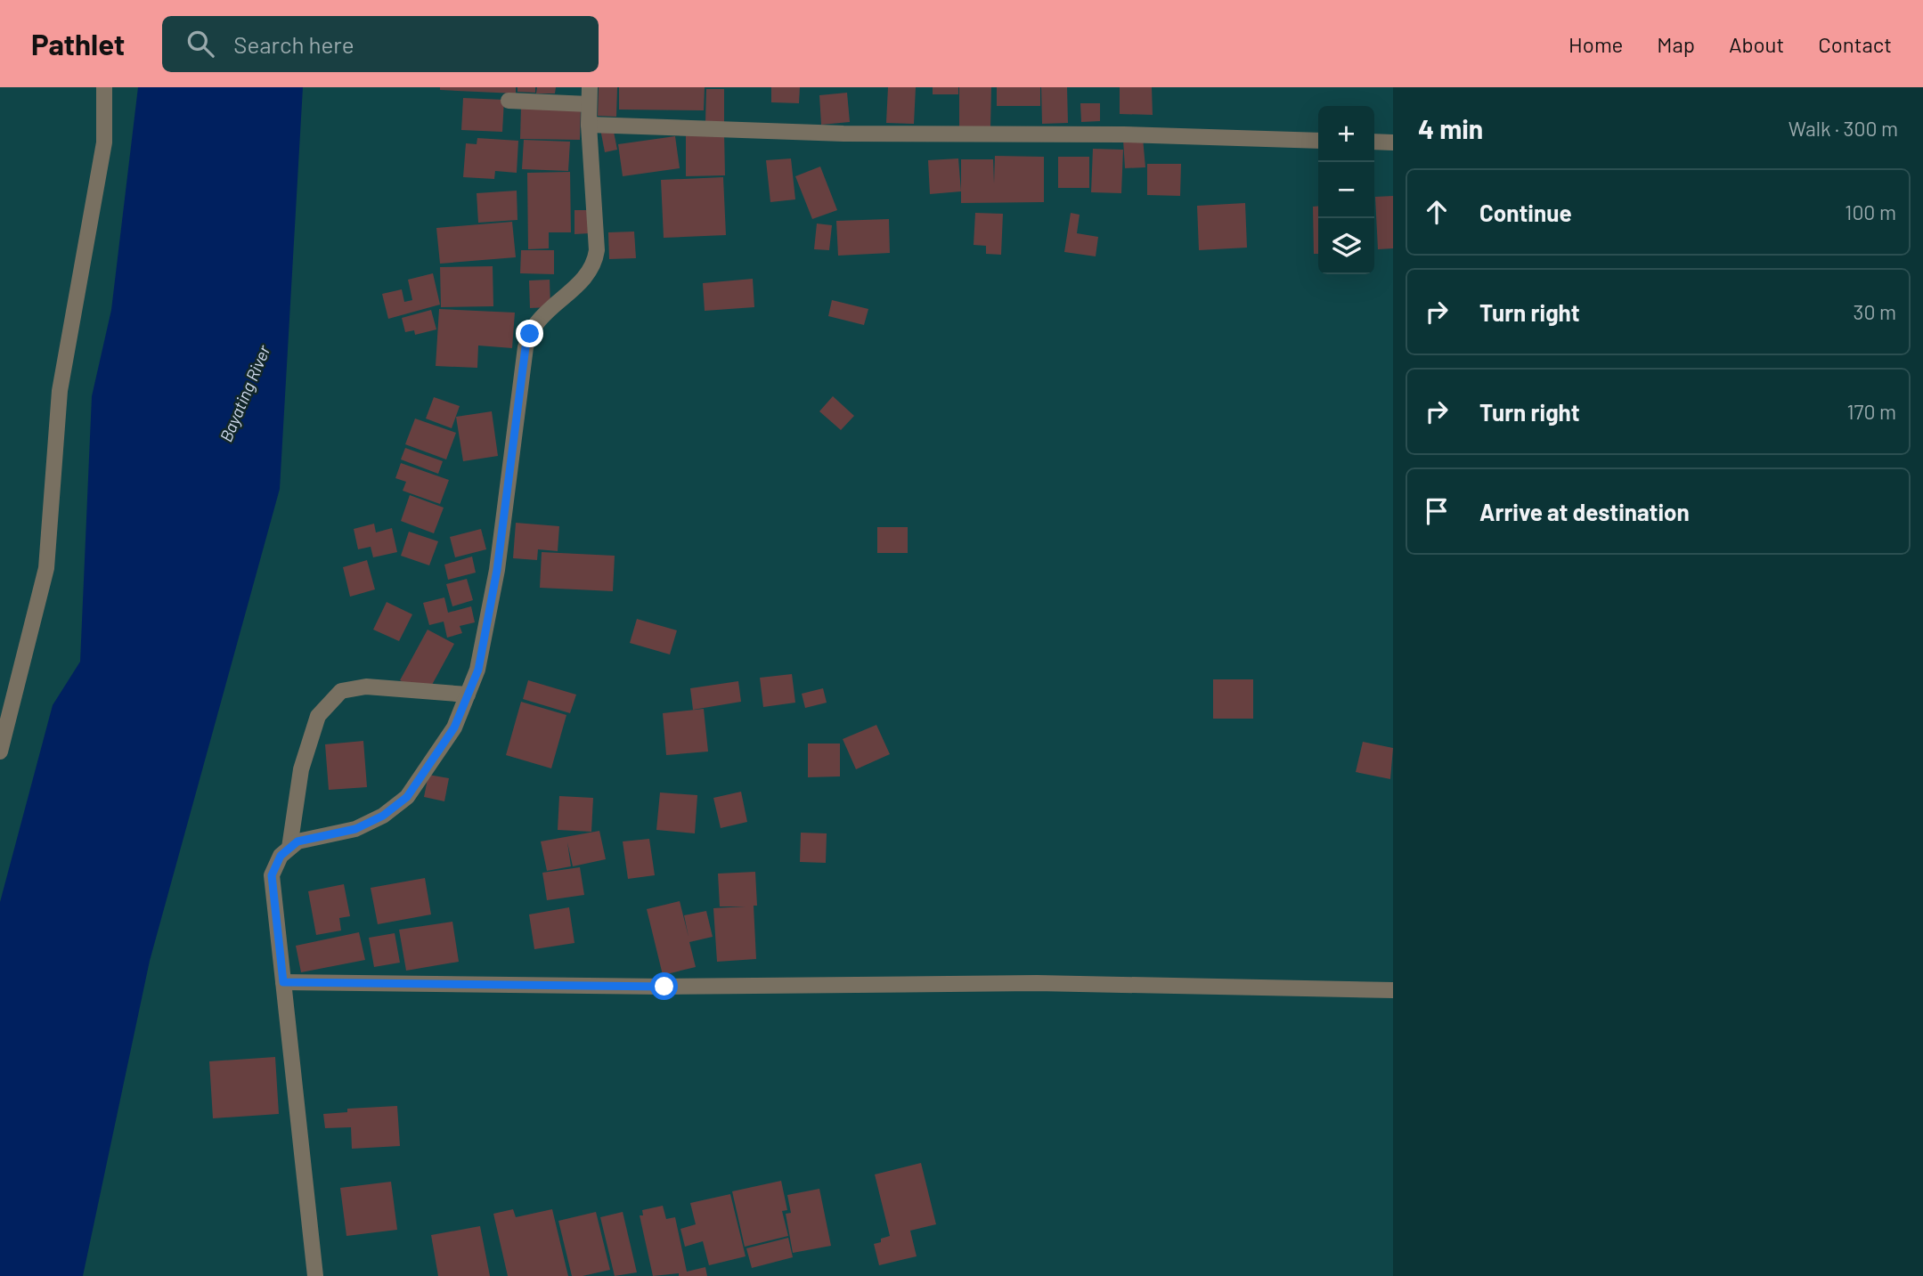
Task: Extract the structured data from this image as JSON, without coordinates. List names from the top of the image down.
{
  "water": ["Bayating River"],
  "page": {
    "header": "Pathlet",
    "search": "Search here",
    "nav": [
      "Home",
      "Map",
      "About",
      "Contact"
    ],
    "heading": ["4 min", "Walk · 300 m"],
    "map_buttons": ["+", "−"],
    "list": [
      ["Continue", "100 m"],
      ["Turn right", "30 m"],
      ["Turn right", "170 m"],
      "Arrive at destination"
    ]
  }
}
